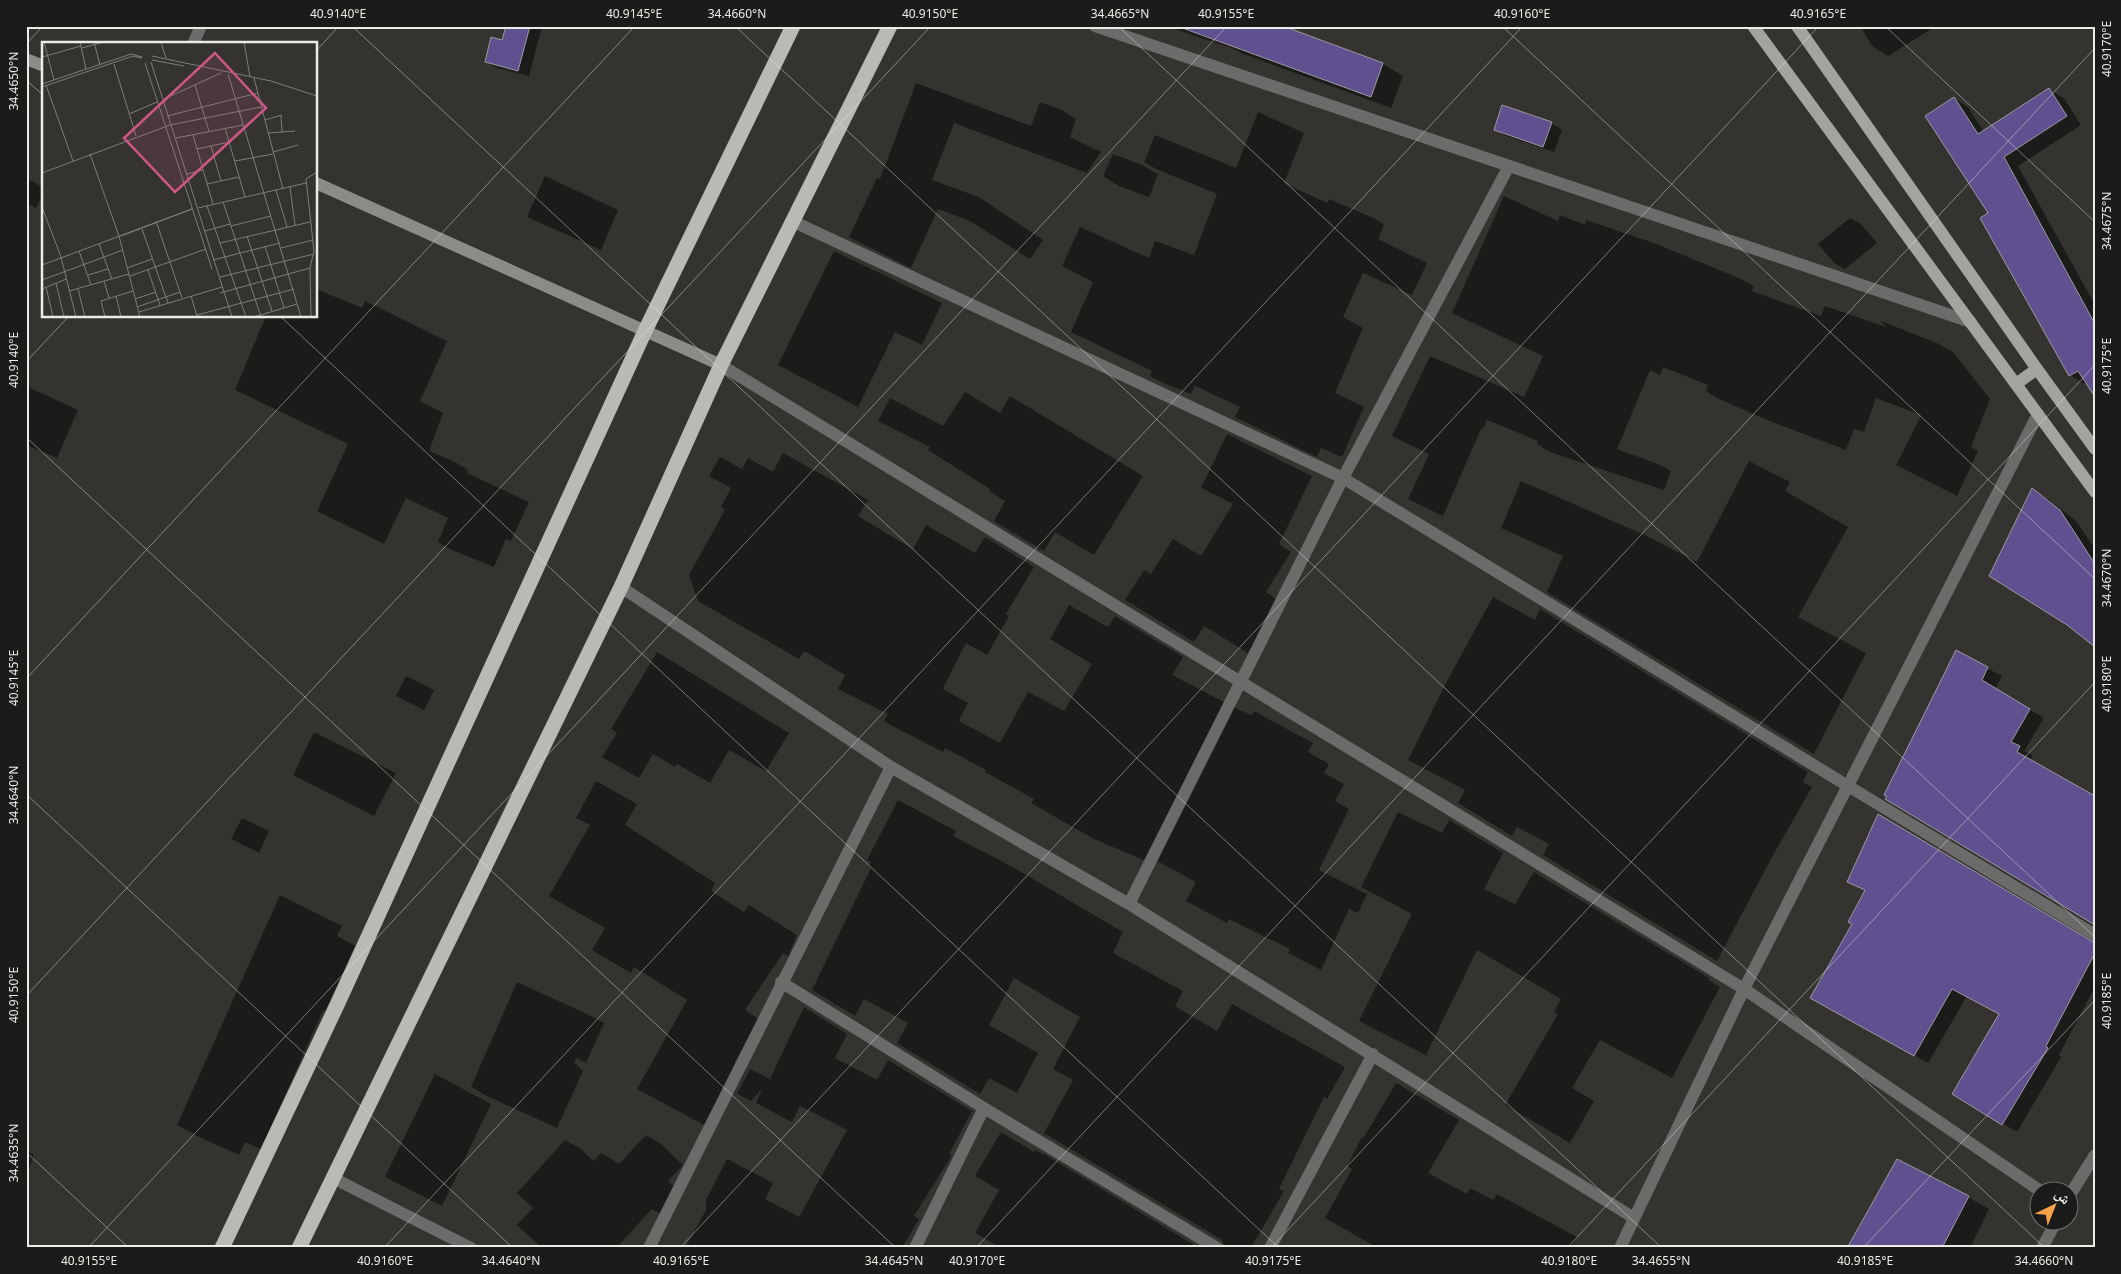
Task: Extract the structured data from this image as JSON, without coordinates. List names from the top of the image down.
{
  "north": "top right",
  "coordinates": [
    "40.9140°E",
    "40.9145°E",
    "34.4660°N",
    "40.9150°E",
    "34.4665°N",
    "40.9155°E",
    "40.9160°E",
    "40.9165°E",
    "40.9170°E",
    "34.4650°N",
    "34.4675°N",
    "40.9175°E",
    "34.4670°N",
    "40.9180°E",
    "34.4640°N",
    "40.9185°E",
    "34.4635°N",
    "34.4645°N",
    "34.4655°N"
  ]
}
